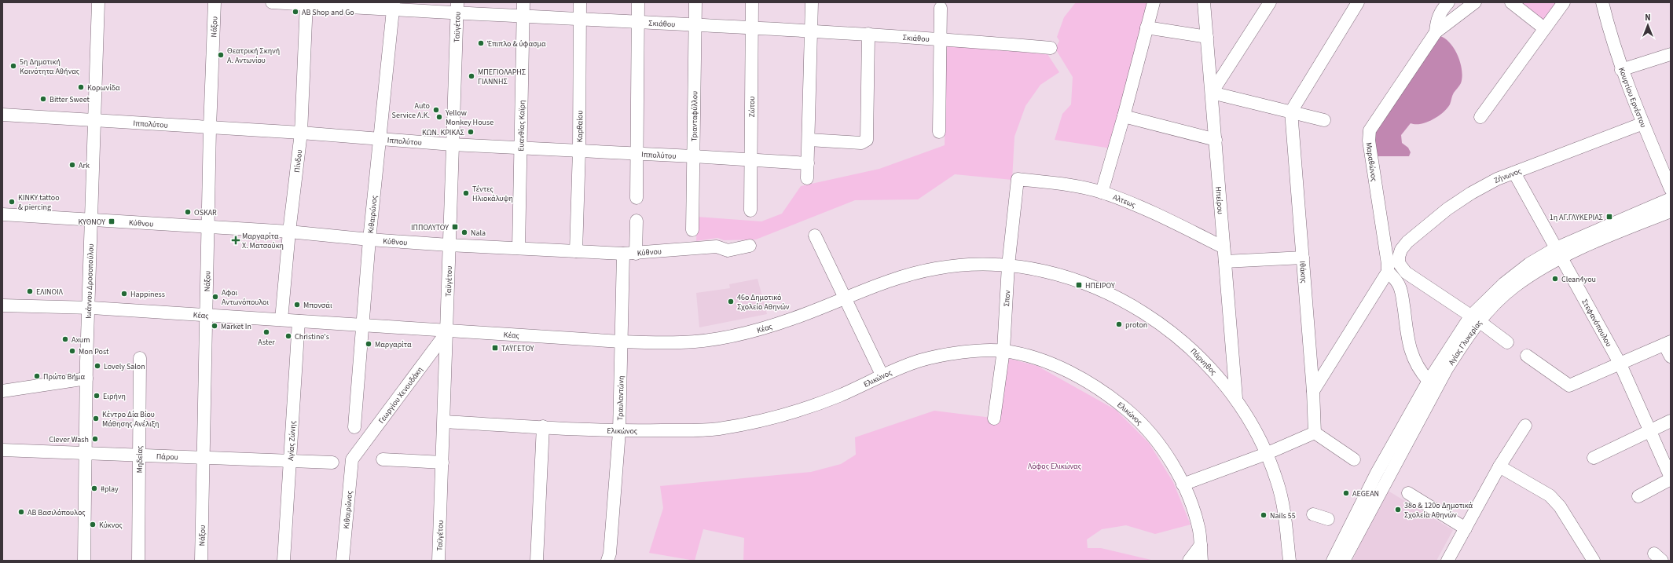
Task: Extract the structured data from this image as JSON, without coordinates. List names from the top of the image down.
{
  "streets": {
    "street": [
      "Σκιάθου",
      "Νάξου",
      "Ταϋγέτου",
      "Κουρτίου Ερνέστου",
      "Ζώτου",
      "Τριανταφύλλου",
      "Ιππολύτου",
      "Ευανθίας Καϊρη",
      "Καρθαίου",
      "Πίνδου",
      "Μαραθώνος",
      "Ζήνωνος",
      "Ηπείρου",
      "Αλτεως",
      "Κιθαιρώνος",
      "Κύθνου",
      "Ιθάκης",
      "Ιωάννου Δροσοπούλου",
      "Σπον",
      "Κέας",
      "Στεφανόπουλου",
      "Αγίας Γλυκερίας",
      "Πάρνηθος",
      "Ελικώνος",
      "Γεωργίου Χενουδάκη",
      "Τραυλαντώνη",
      "Αγίας Ζώνης",
      "Πάρου",
      "Μηδείας"
    ]
  },
  "crossings": [
    ["Σκιάθου", "Ταϋγέτου"],
    ["Σκιάθου", "Ζώτου"],
    ["Σκιάθου", "Τριανταφύλλου"],
    ["Σκιάθου", "Ευανθίας Καϊρη"],
    ["Σκιάθου", "Καρθαίου"],
    ["Σκιάθου", "Πίνδου"],
    ["Σκιάθου", "Κιθαιρώνος"],
    ["Νάξου", "Ιππολύτου"],
    ["Νάξου", "Κύθνου"],
    ["Νάξου", "Κέας"],
    ["Νάξου", "Πάρου"],
    ["Ταϋγέτου", "Ιππολύτου"],
    ["Ταϋγέτου", "Κύθνου"],
    ["Ταϋγέτου", "Κέας"],
    ["Ταϋγέτου", "Ελικώνος"],
    ["Ταϋγέτου", "Γεωργίου Χενουδάκη"],
    ["Κουρτίου Ερνέστου", "Ζήνωνος"],
    ["Ζώτου", "Ιππολύτου"],
    ["Τριανταφύλλου", "Ιππολύτου"],
    ["Ιππολύτου", "Ευανθίας Καϊρη"],
    ["Ιππολύτου", "Καρθαίου"],
    ["Ιππολύτου", "Πίνδου"],
    ["Ιππολύτου", "Κιθαιρώνος"],
    ["Ιππολύτου", "Ιωάννου Δροσοπούλου"],
    ["Ευανθίας Καϊρη", "Κύθνου"],
    ["Καρθαίου", "Κύθνου"],
    ["Πίνδου", "Κύθνου"],
    ["Πίνδου", "Κέας"],
    ["Ζήνωνος", "Στεφανόπουλου"],
    ["Ζήνωνος", "Αγίας Γλυκερίας"],
    ["Ηπείρου", "Αλτεως"],
    ["Ηπείρου", "Πάρνηθος"],
    ["Αλτεως", "Σπον"],
    ["Κιθαιρώνος", "Κύθνου"],
    ["Κιθαιρώνος", "Κέας"],
    ["Κιθαιρώνος", "Γεωργίου Χενουδάκη"],
    ["Κύθνου", "Ιωάννου Δροσοπούλου"],
    ["Κύθνου", "Τραυλαντώνη"],
    ["Ιωάννου Δροσοπούλου", "Κέας"],
    ["Ιωάννου Δροσοπούλου", "Πάρου"],
    ["Σπον", "Κέας"],
    ["Σπον", "Πάρνηθος"],
    ["Σπον", "Ελικώνος"],
    ["Κέας", "Πάρνηθος"],
    ["Κέας", "Γεωργίου Χενουδάκη"],
    ["Κέας", "Τραυλαντώνη"],
    ["Κέας", "Αγίας Ζώνης"],
    ["Στεφανόπουλου", "Αγίας Γλυκερίας"],
    ["Ελικώνος", "Τραυλαντώνη"],
    ["Αγίας Ζώνης", "Πάρου"],
    ["Πάρου", "Μηδείας"]
  ],
  "parks": ["Λόφος Ελικώνας"],
  "places": {
    "other": [
      "ΑΒ Shop and Go",
      "Έπιπλο & ύφασμα",
      "Θεατρική Σκηνή Α. Αντωνίου",
      "5η Δημοτική Κοινότητα Αθήνας",
      "ΜΠΕΓΙΟΛΑΡΗΣ ΓΙΑΝΝΗΣ",
      "Κορωνίδα",
      "Bitter Sweet",
      "Auto Service Λ.Κ.",
      "Yellow Monkey House",
      "ΚΩΝ. ΚΡΙΚΑΣ",
      "Ark",
      "Τέντες Ηλιοκάλυψη",
      "KINKY tattoo & piercing",
      "OSKAR",
      "Nala",
      "Clean4you",
      "ΕΛΙΝΟΙΛ",
      "Happiness",
      "Αφοι Αντωνόπουλοι",
      "46ο Δημοτικό Σχολείο Αθηνών",
      "Μπονσάι",
      "proton",
      "Market In",
      "Aster",
      "Christine's",
      "Axum",
      "Μαργαρίτα",
      "Mon Post",
      "Lovely Salon",
      "Πρώτο Βήμα",
      "Ειρήνη",
      "Κέντρο Δία Βίου Μάθησης Ανέλιξη",
      "Clever Wash",
      "#play",
      "AEGEAN",
      "38ο & 120ο Δημοτικά Σχολεία Αθηνών",
      "ΑΒ Βασιλόπουλος",
      "Nails 55",
      "Κύκνος"
    ],
    "transit": [
      "1η ΑΓ.ΓΛΥΚΕΡΙΑΣ",
      "ΚΥΘΝΟΥ",
      "ΙΠΠΟΛΥΤΟΥ",
      "ΗΠΕΙΡΟΥ",
      "ΤΑΫΓΕΤΟΥ"
    ],
    "health": ["Μαργαρίτα Χ. Ματσούκη"]
  },
  "north": "top"
}
